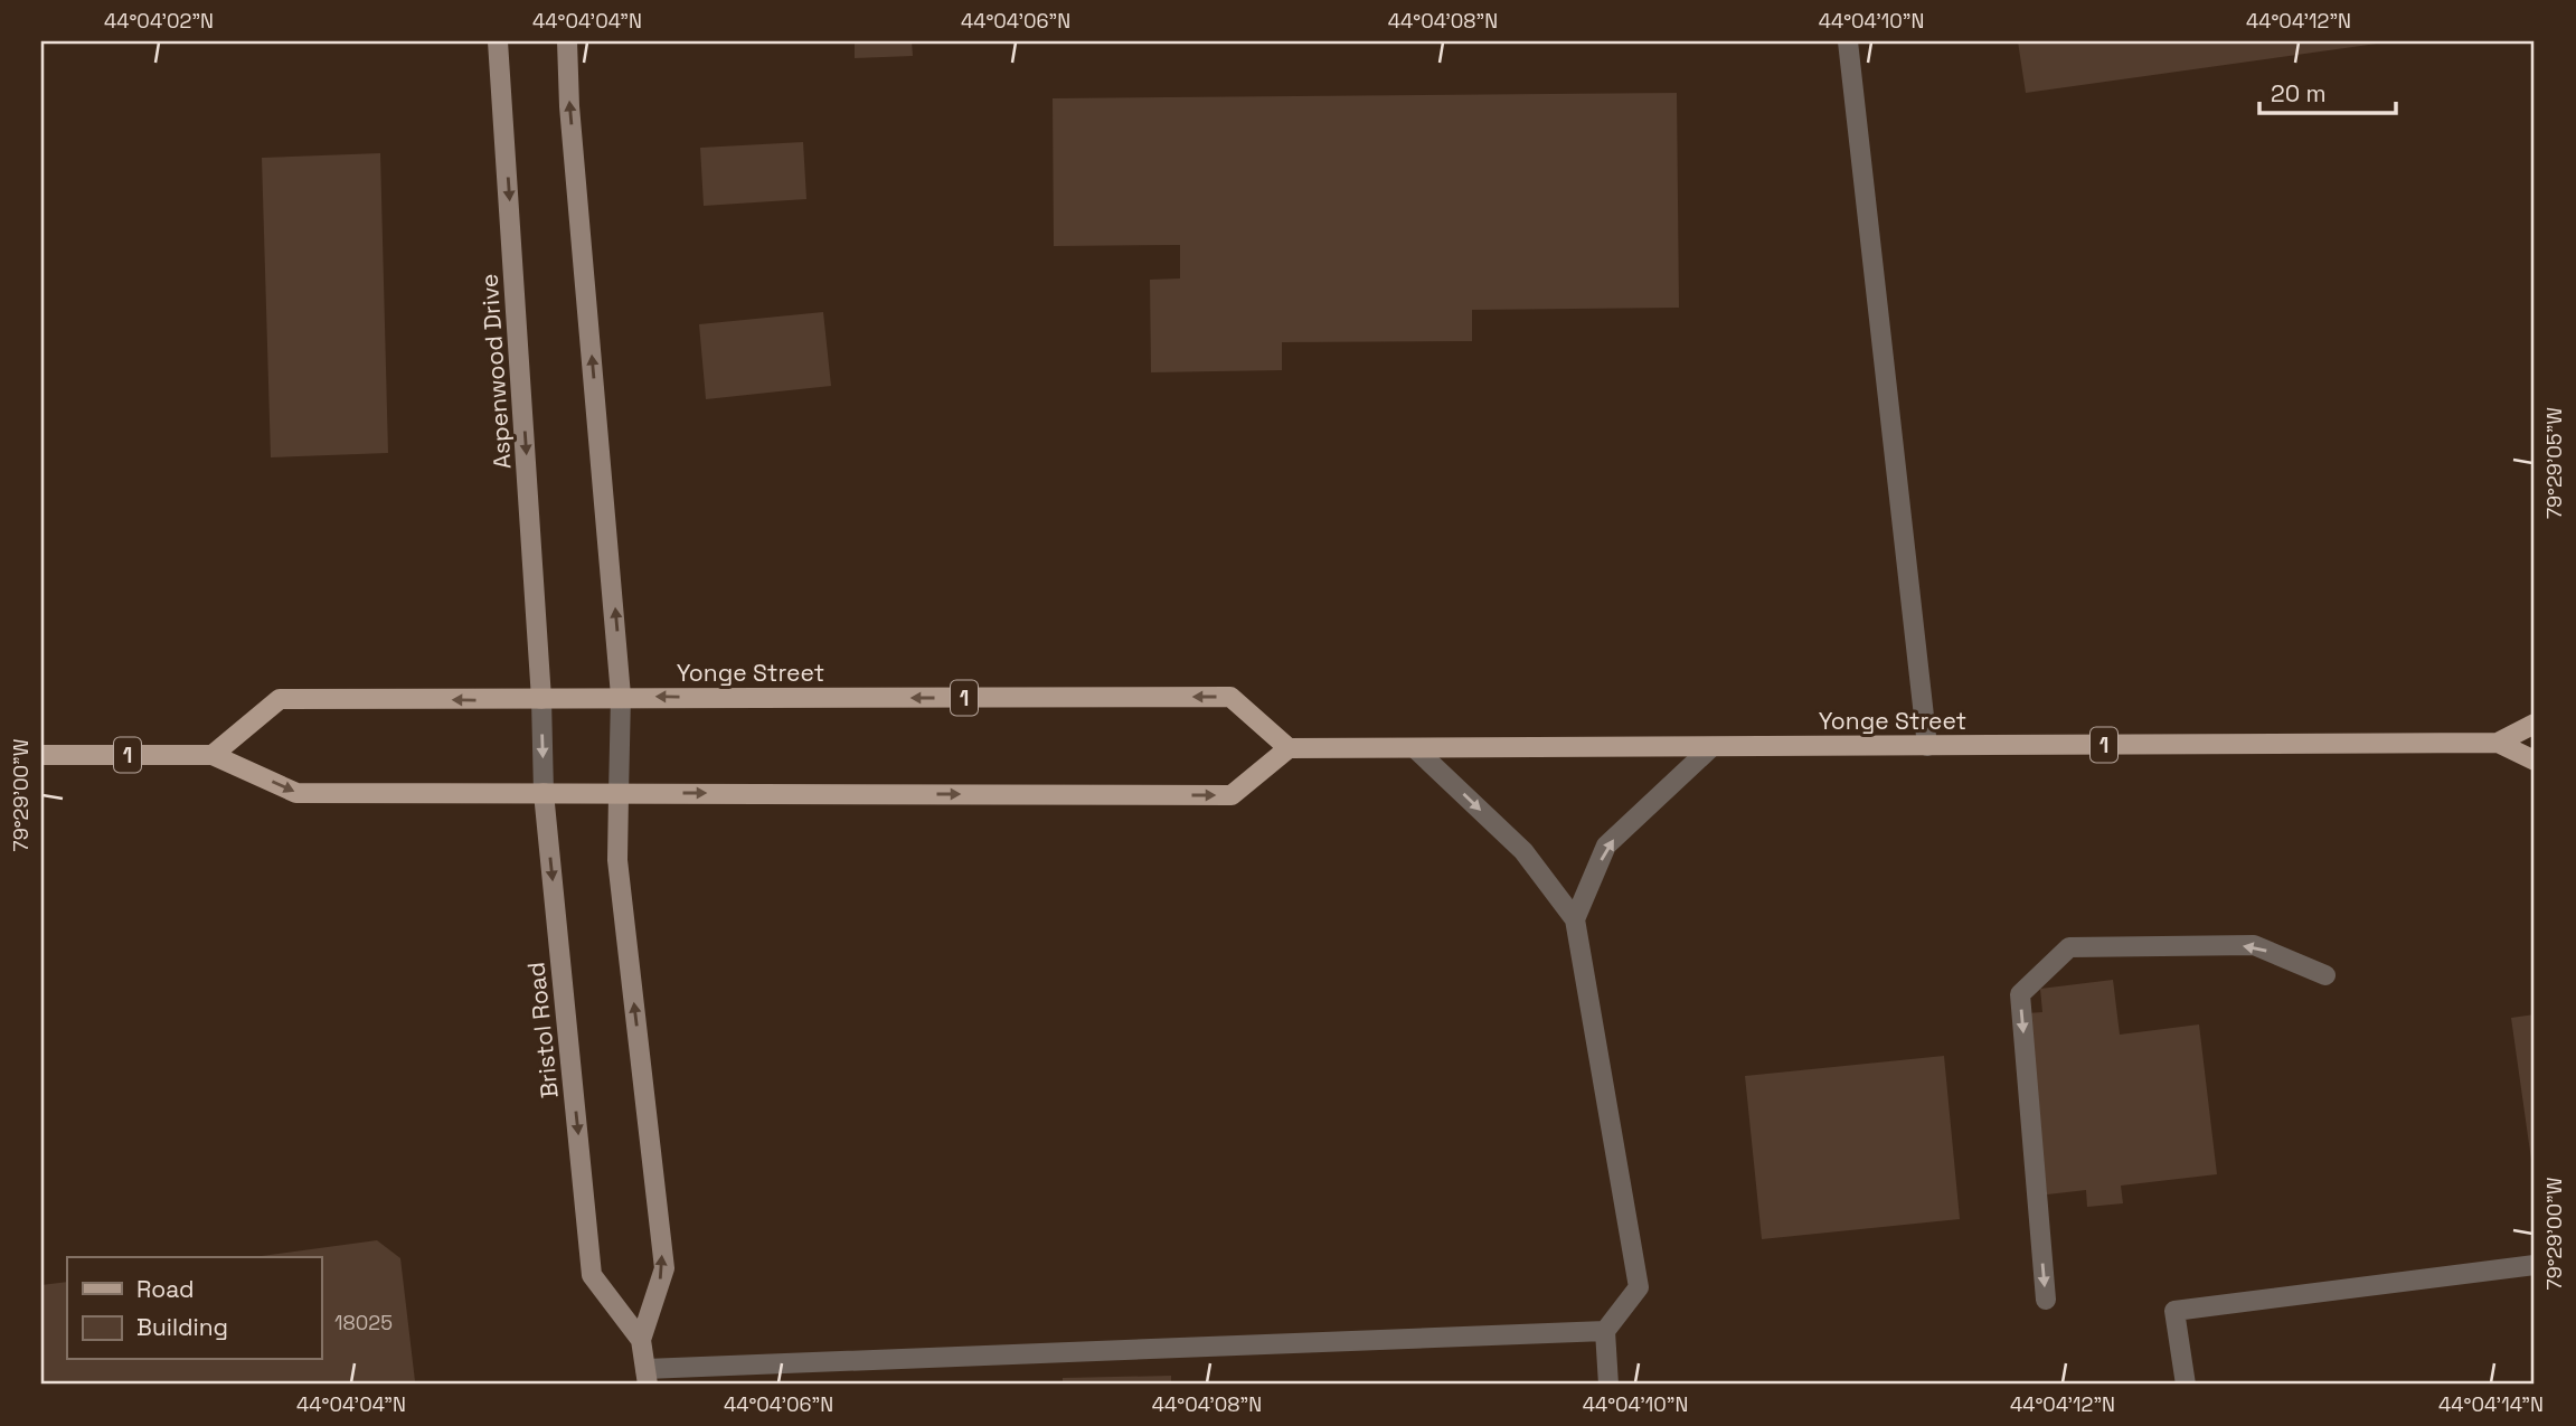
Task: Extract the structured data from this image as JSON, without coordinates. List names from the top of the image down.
{
  "streets": {
    "main road": ["Yonge Street", "1"],
    "street": ["Aspenwood Drive", "Bristol Road"]
  },
  "crossings": [
    ["Aspenwood Drive", "Yonge Street"],
    ["Aspenwood Drive", "Bristol Road"],
    ["Yonge Street", "1"],
    ["Yonge Street", "Bristol Road"],
    ["1", "Bristol Road"]
  ],
  "house_numbers": ["18025"],
  "legend": ["Road", "Building"],
  "scale_bar": "20 m",
  "coordinates": [
    "44°04'02\"N",
    "44°04'04\"N",
    "44°04'06\"N",
    "44°04'08\"N",
    "44°04'10\"N",
    "44°04'12\"N",
    "79°29'05\"W",
    "79°29'00\"W",
    "44°04'14\"N"
  ]
}
